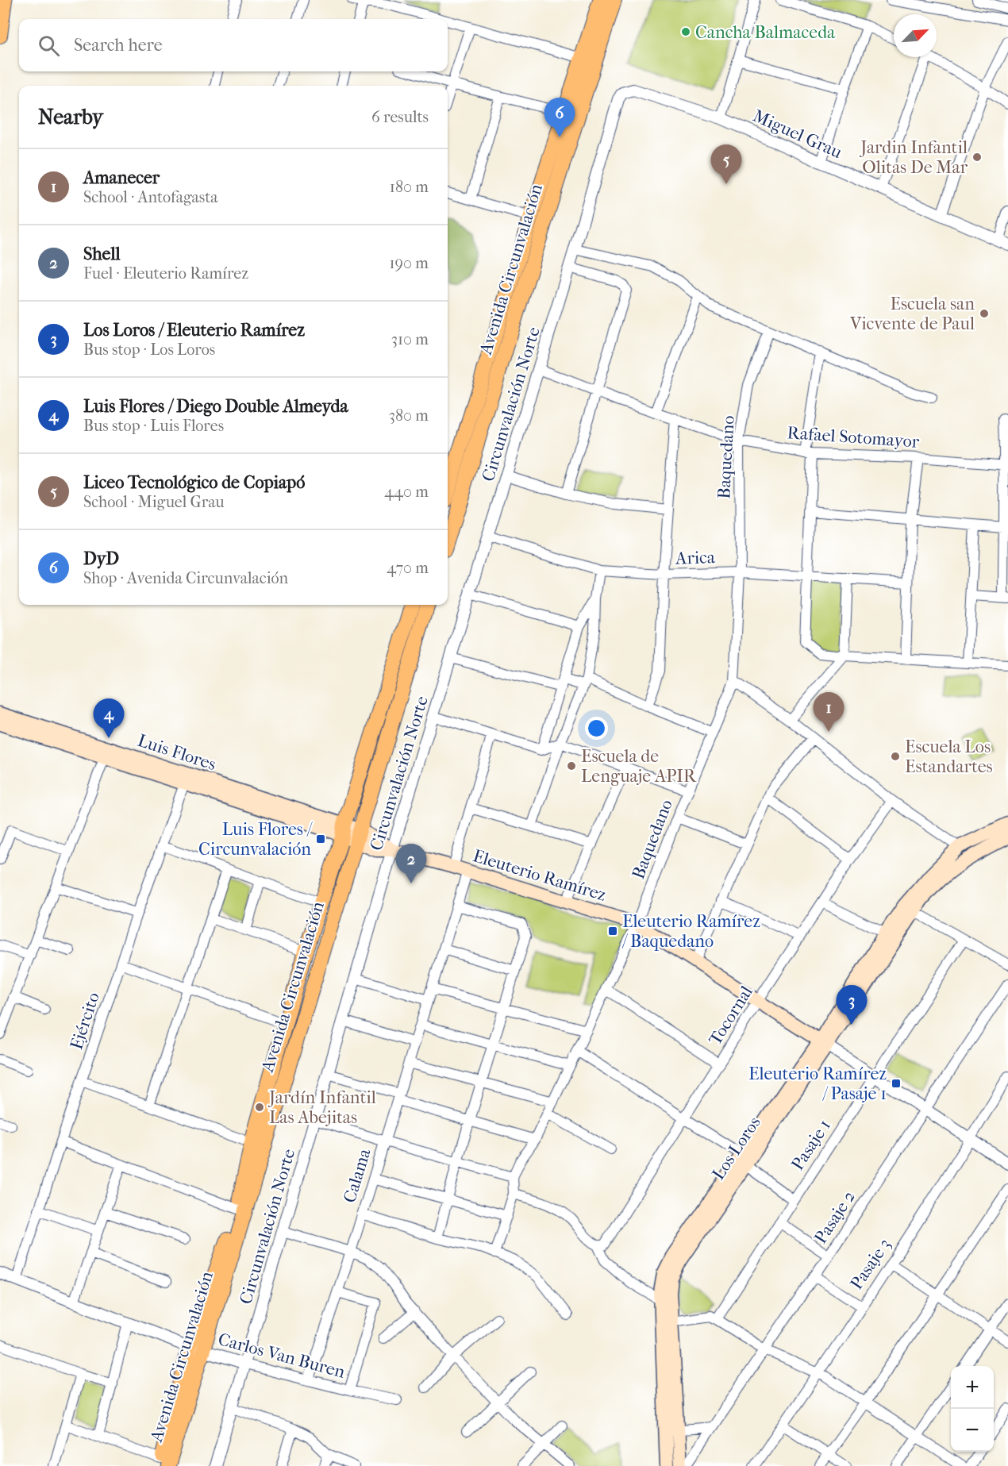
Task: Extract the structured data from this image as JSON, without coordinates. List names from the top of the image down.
{
  "streets": {
    "main road": [
      "Avenida Circunvalación",
      "Luis Flores",
      "Eleuterio Ramírez",
      "Los Loros"
    ],
    "street": [
      "Miguel Grau",
      "Circunvalación Norte",
      "Rafael Sotomayor",
      "Baquedano",
      "Arica",
      "Tocornal",
      "Ejército",
      "Pasaje 1",
      "Calama",
      "Pasaje 2",
      "Pasaje 3",
      "Carlos Van Buren"
    ]
  },
  "crossings": [
    ["Miguel Grau", "Circunvalación Norte"],
    ["Avenida Circunvalación", "Luis Flores"],
    ["Avenida Circunvalación", "Eleuterio Ramírez"],
    ["Avenida Circunvalación", "Carlos Van Buren"],
    ["Circunvalación Norte", "Rafael Sotomayor"],
    ["Circunvalación Norte", "Arica"],
    ["Circunvalación Norte", "Eleuterio Ramírez"],
    ["Circunvalación Norte", "Carlos Van Buren"],
    ["Rafael Sotomayor", "Baquedano"],
    ["Baquedano", "Arica"],
    ["Baquedano", "Eleuterio Ramírez"],
    ["Luis Flores", "Eleuterio Ramírez"],
    ["Luis Flores", "Ejército"],
    ["Eleuterio Ramírez", "Tocornal"],
    ["Eleuterio Ramírez", "Pasaje 1"],
    ["Eleuterio Ramírez", "Los Loros"],
    ["Eleuterio Ramírez", "Calama"],
    ["Eleuterio Ramírez", "Pasaje 2"],
    ["Eleuterio Ramírez", "Pasaje 3"],
    ["Ejército", "Carlos Van Buren"],
    ["Calama", "Carlos Van Buren"]
  ],
  "places": {
    "other": [
      "Cancha Balmaceda",
      "Jardin Infantil Olitas De Mar",
      "Escuela san Vicvente de Paul",
      "Escuela Los Estandartes",
      "Escuela de Lenguaje APIR",
      "Jardín Infantil Las Abejitas"
    ],
    "transit": ["Luis Flores / Circunvalación", "Eleuterio Ramírez / Baquedano", "Eleuterio Ramírez / Pasaje 1"]
  },
  "north": "top right",
  "page": {
    "search": "Search here",
    "heading": ["Nearby", "6 results"],
    "pins": [
      "6",
      "5",
      "1",
      "4",
      "2",
      "3"
    ],
    "list": [
      {
        "mark": "1",
        "name": "Amanecer",
        "note": "School · Antofagasta",
        "value": "180 m"
      },
      {
        "mark": "2",
        "name": "Shell",
        "note": "Fuel · Eleuterio Ramírez",
        "value": "190 m"
      },
      {
        "mark": "3",
        "name": "Los Loros / Eleuterio Ramírez",
        "note": "Bus stop · Los Loros",
        "value": "310 m"
      },
      {
        "mark": "4",
        "name": "Luis Flores / Diego Double Almeyda",
        "note": "Bus stop · Luis Flores",
        "value": "380 m"
      },
      {
        "mark": "5",
        "name": "Liceo Tecnológico de Copiapó",
        "note": "School · Miguel Grau",
        "value": "440 m"
      },
      {
        "mark": "6",
        "name": "DyD",
        "note": "Shop · Avenida Circunvalación",
        "value": "470 m"
      }
    ],
    "map_buttons": ["+", "−"]
  }
}
